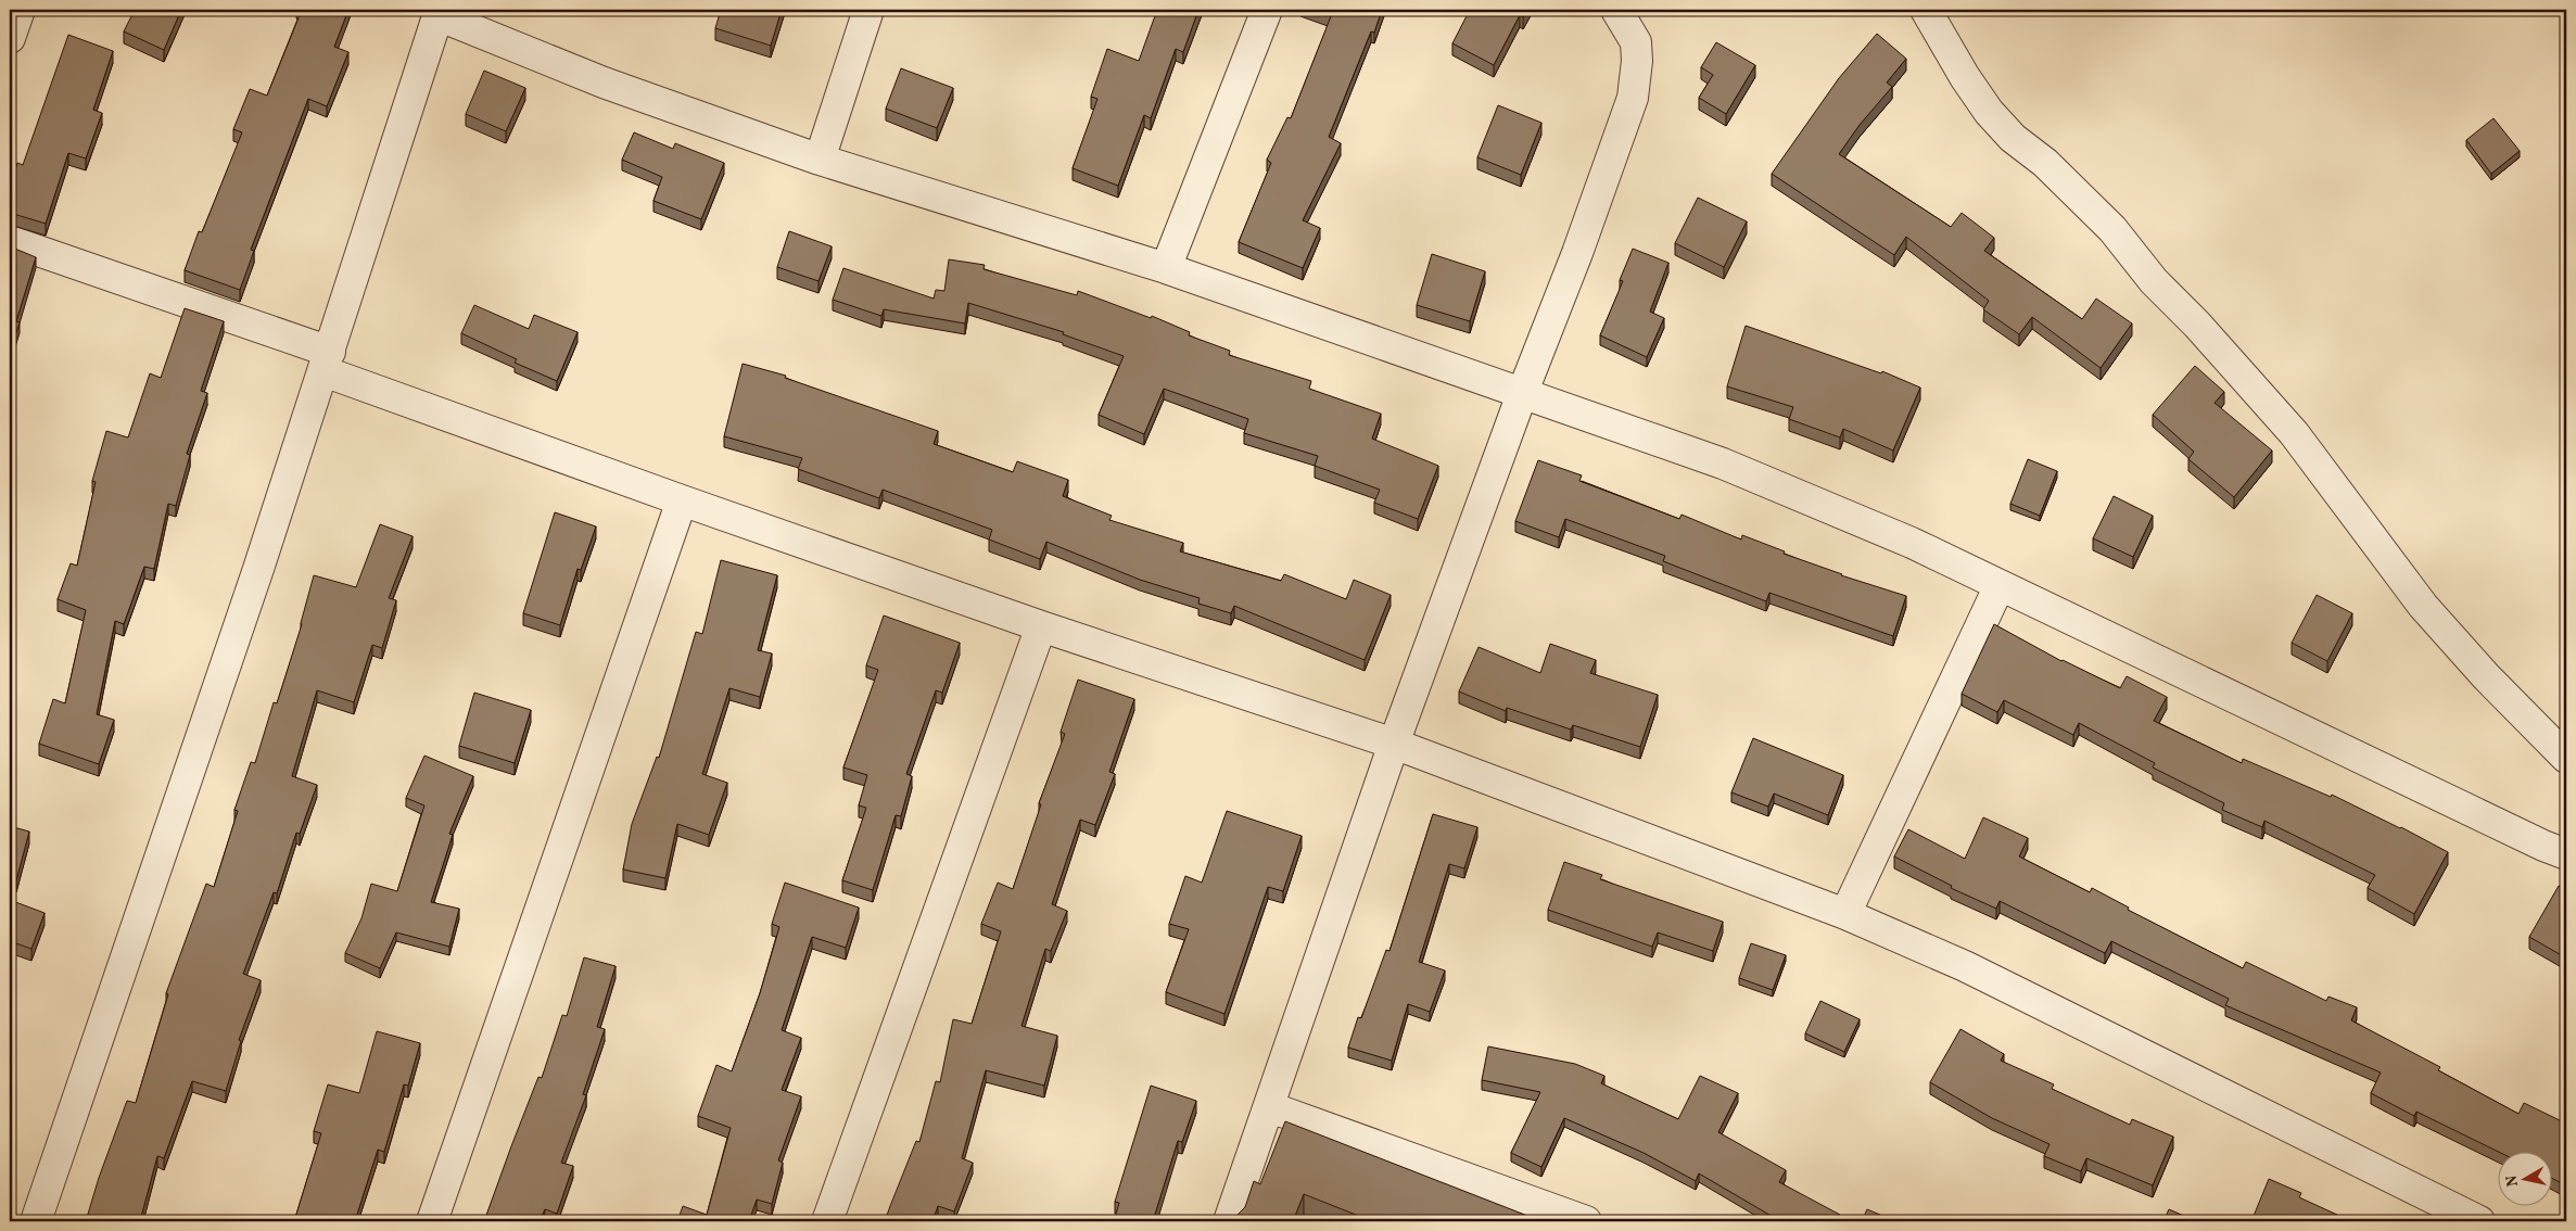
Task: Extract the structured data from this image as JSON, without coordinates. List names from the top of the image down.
{
  "north": "left"
}
